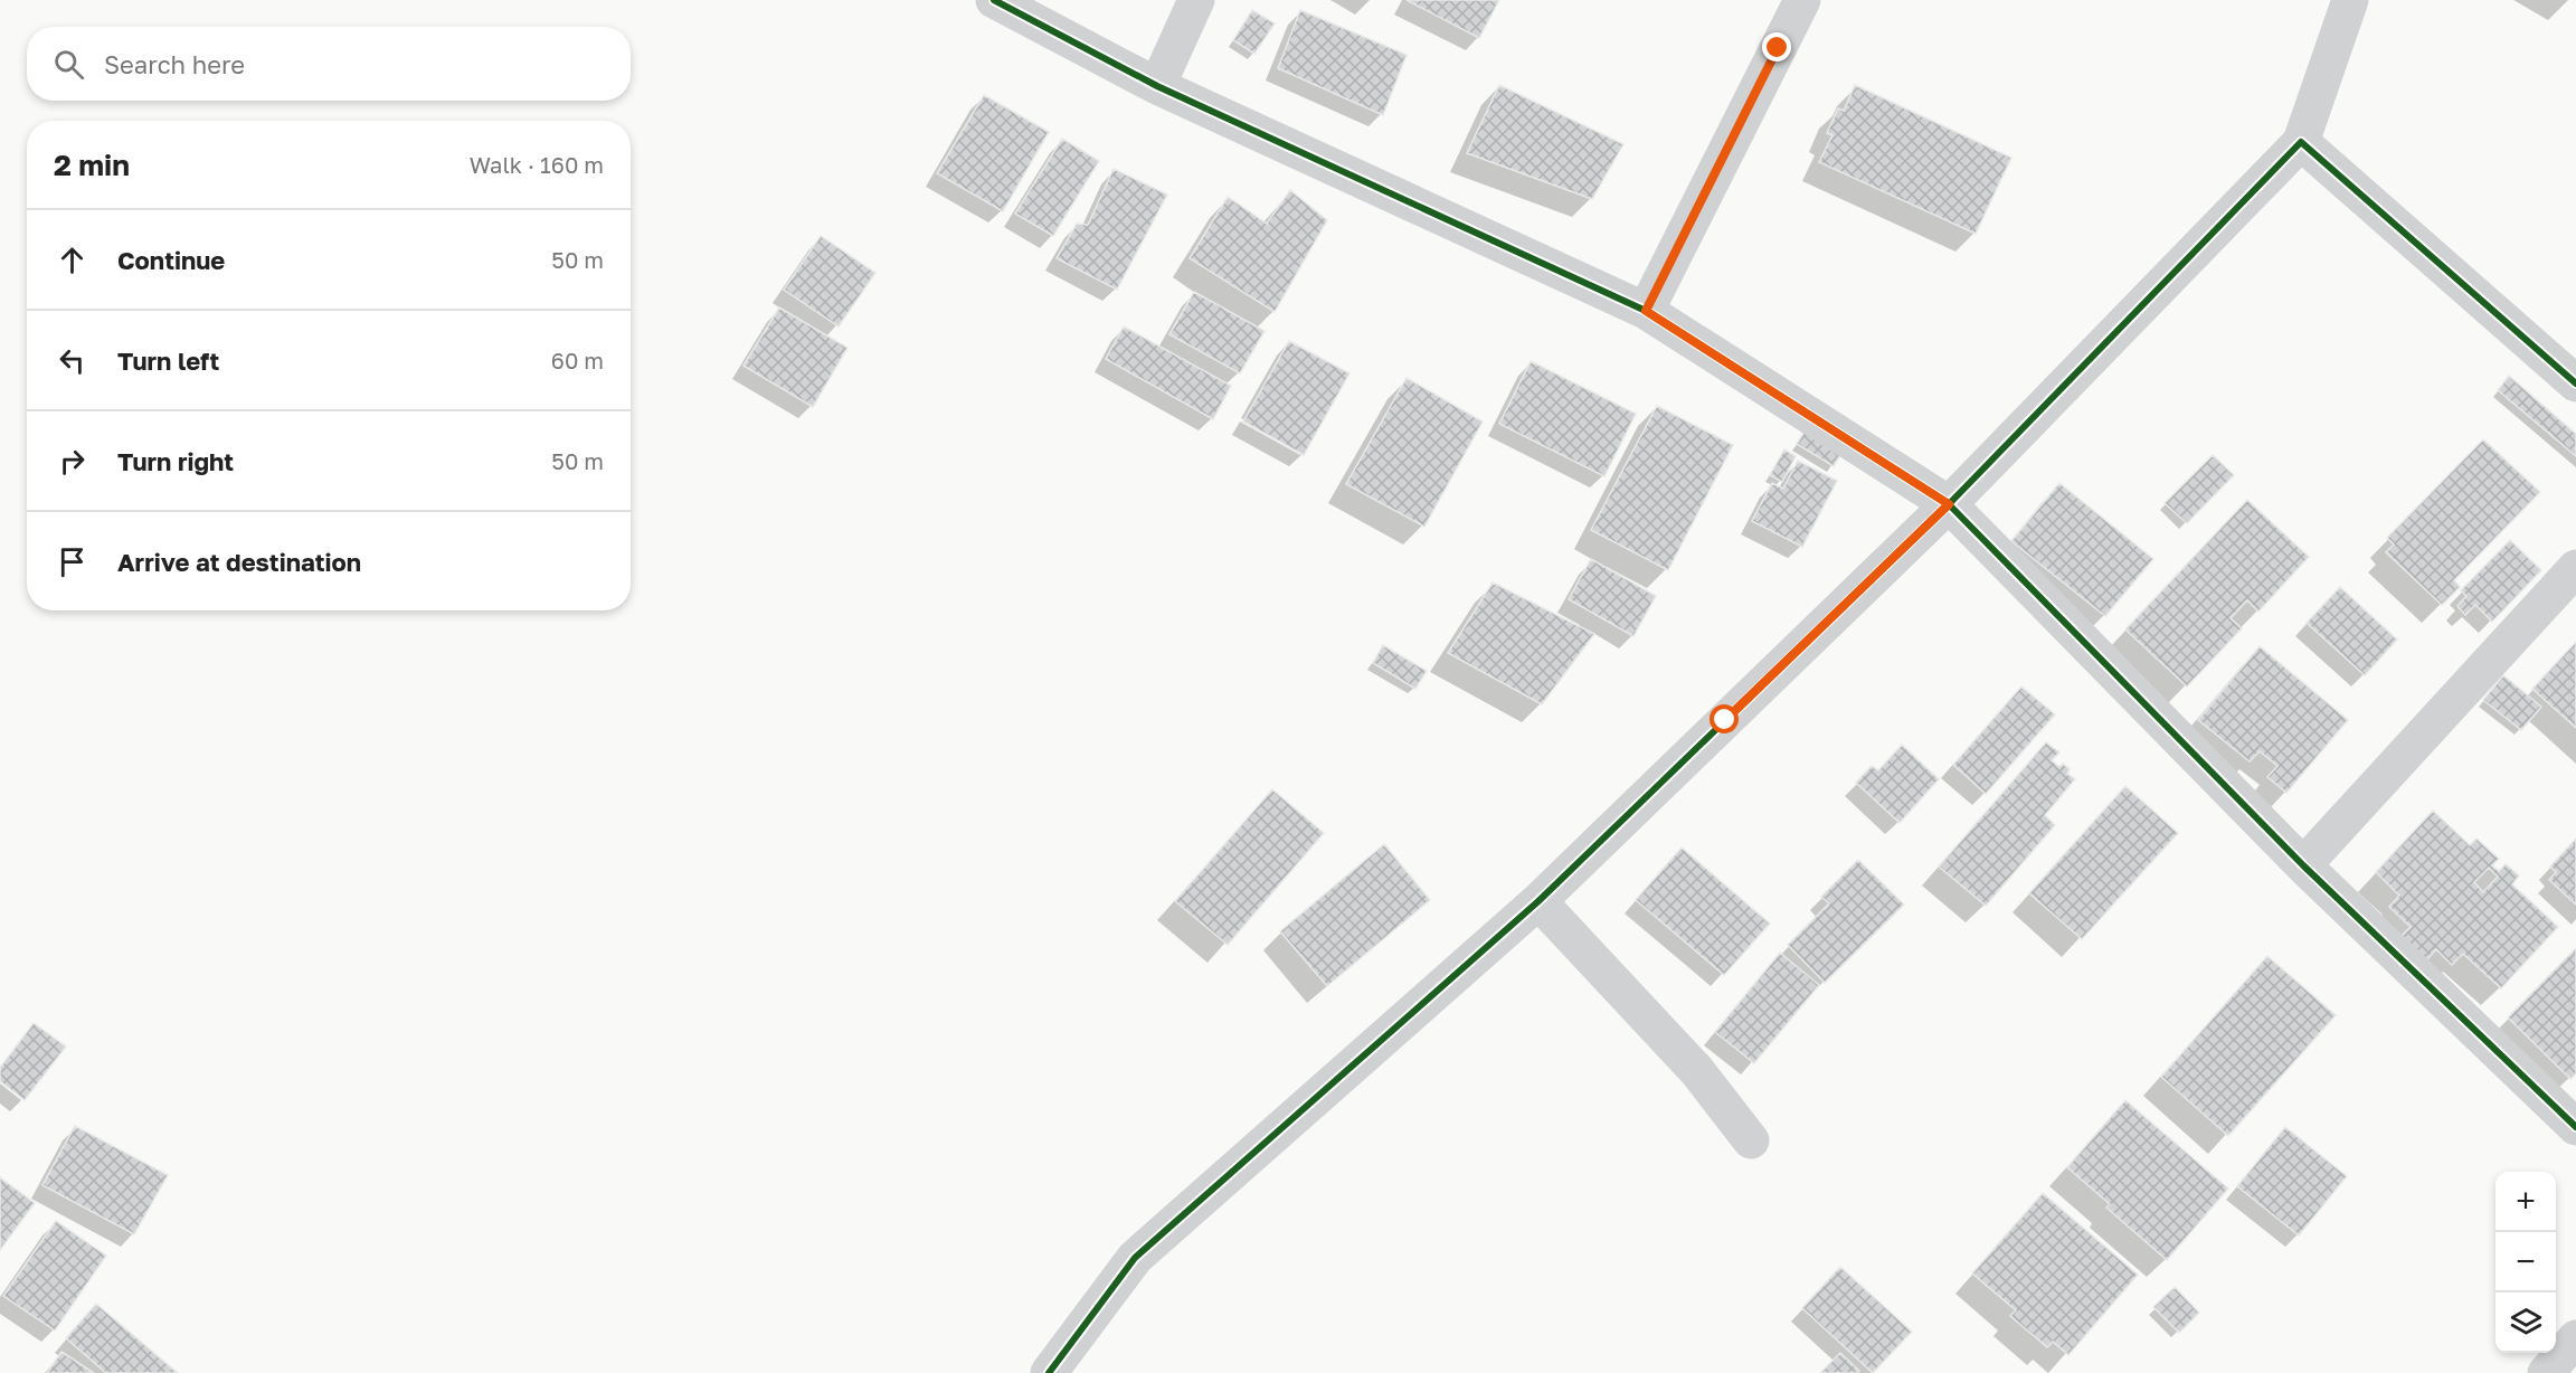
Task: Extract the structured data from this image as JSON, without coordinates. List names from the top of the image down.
{
  "page": {
    "search": "Search here",
    "heading": ["2 min", "Walk · 160 m"],
    "list": [
      ["Continue", "50 m"],
      ["Turn left", "60 m"],
      ["Turn right", "50 m"],
      "Arrive at destination"
    ],
    "map_buttons": ["+", "−"]
  }
}
